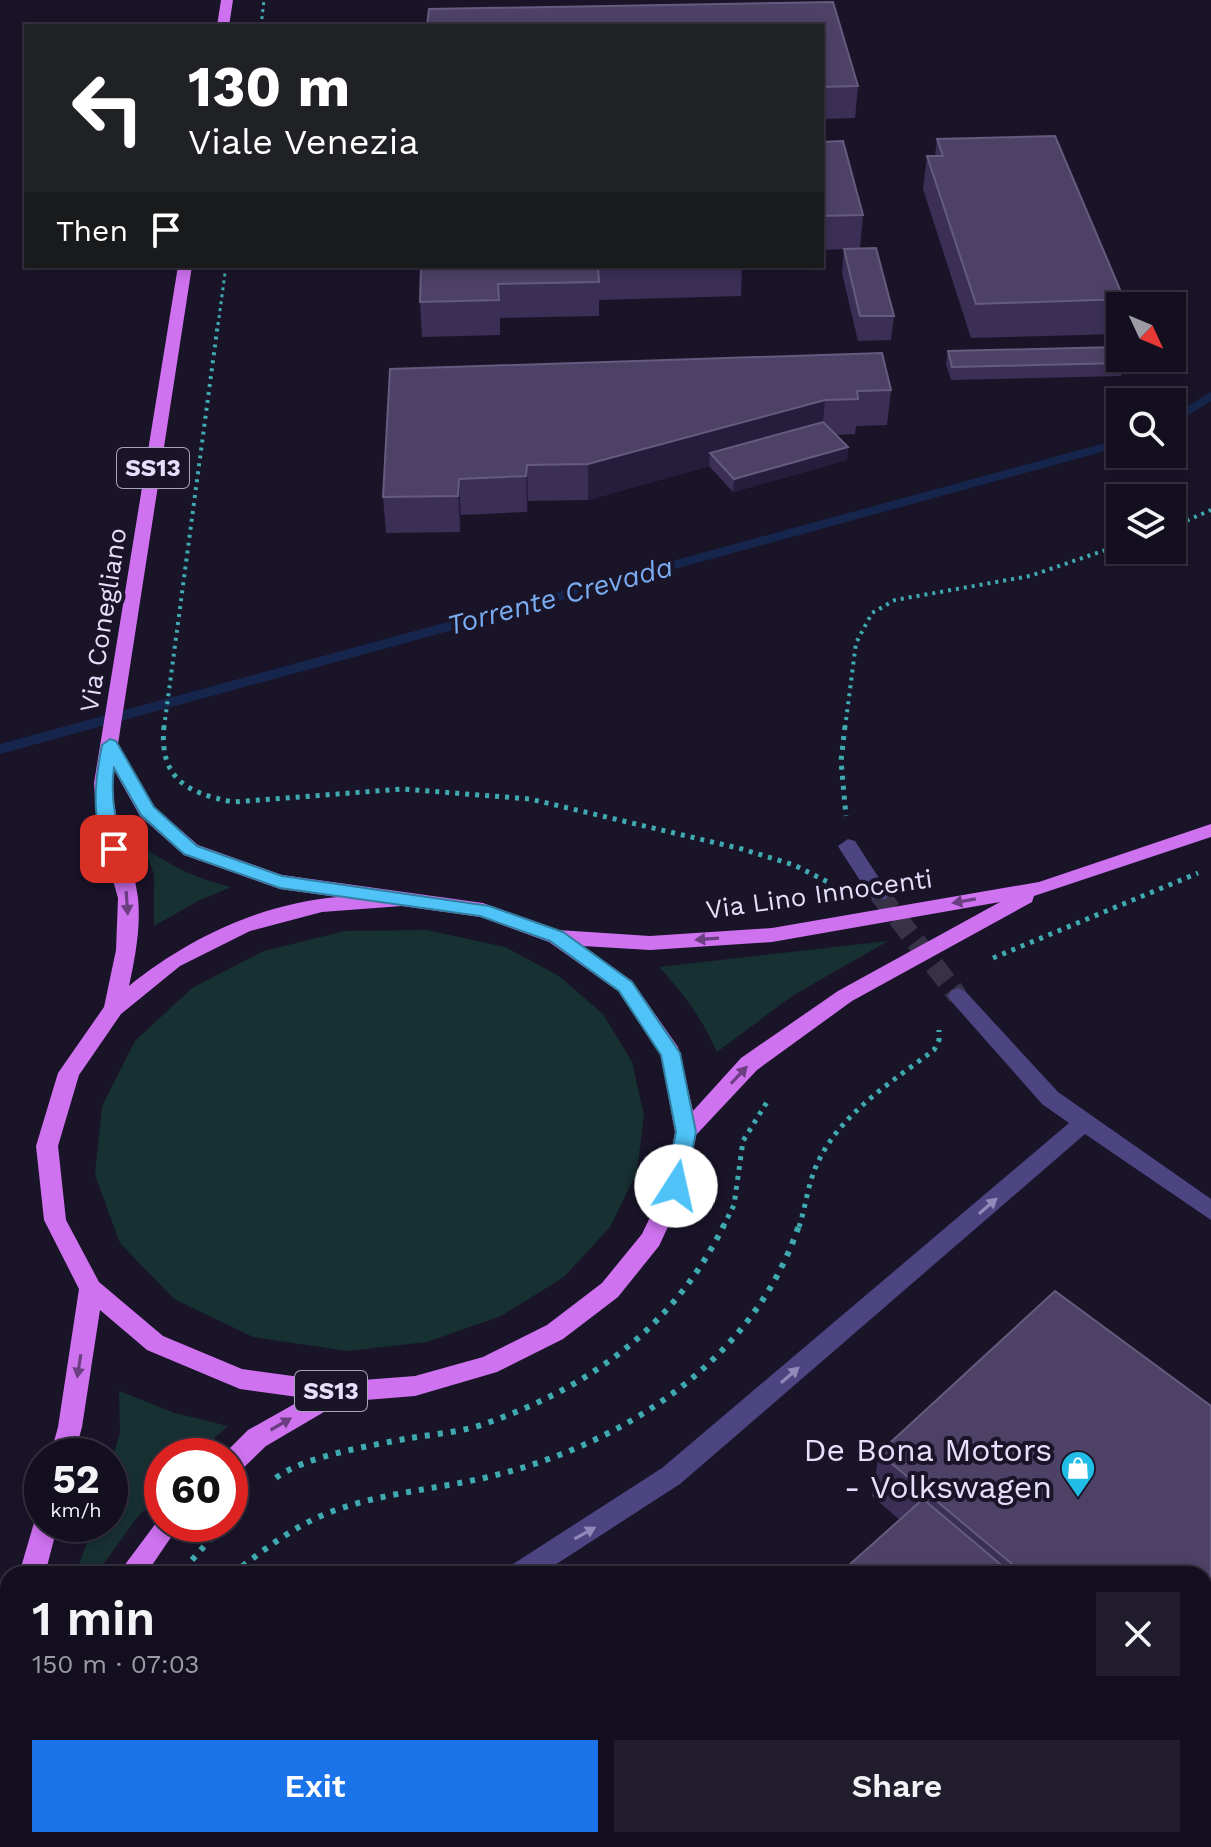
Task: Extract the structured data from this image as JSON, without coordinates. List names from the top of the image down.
{
  "streets": {
    "main road": ["SS13", "Via Conegliano", "Via Lino Innocenti"]
  },
  "crossings": [
    ["SS13", "Via Conegliano"],
    ["SS13", "Via Lino Innocenti"]
  ],
  "water": ["Torrente Crevada"],
  "places": {
    "shop": ["De Bona Motors - Volkswagen"]
  },
  "north": "bottom right",
  "page": {
    "turn": ["130 m", "Viale Venezia"],
    "then": "Then",
    "speed": "52 km/h",
    "limit": "60",
    "heading": ["1 min", "150 m · 07:03"],
    "buttons": ["Exit", "Share"]
  }
}
